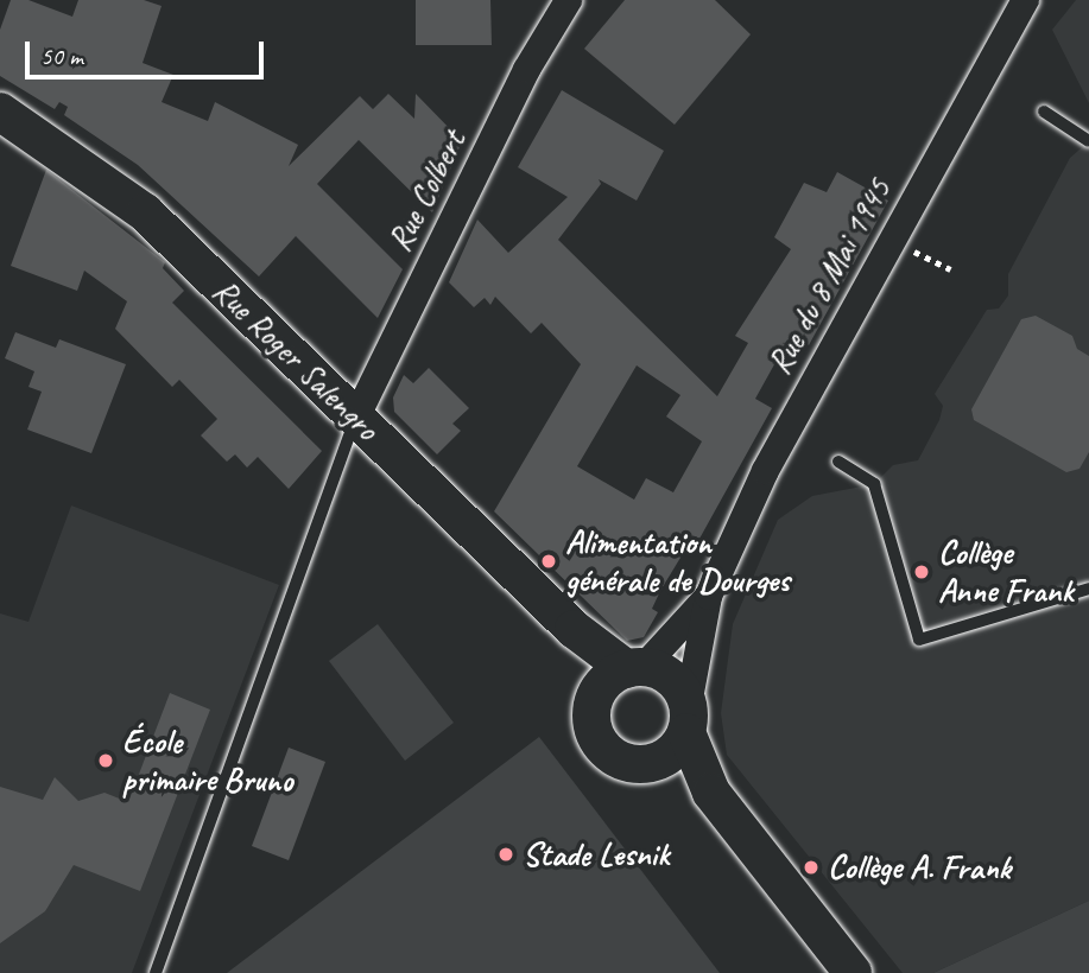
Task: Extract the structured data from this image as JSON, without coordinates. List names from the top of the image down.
{
  "streets": {
    "street": ["Rue Colbert", "Rue du 8 Mai 1945", "Rue Roger Salengro"]
  },
  "crossings": [
    ["Rue Colbert", "Rue Roger Salengro"],
    ["Rue du 8 Mai 1945", "Rue Roger Salengro"]
  ],
  "places": [
    "Alimentation générale de Dourges",
    "Collège Anne Frank",
    "École primaire Bruno",
    "Stade Lesnik",
    "Collège A. Frank"
  ],
  "scale_bar": "50 m"
}
